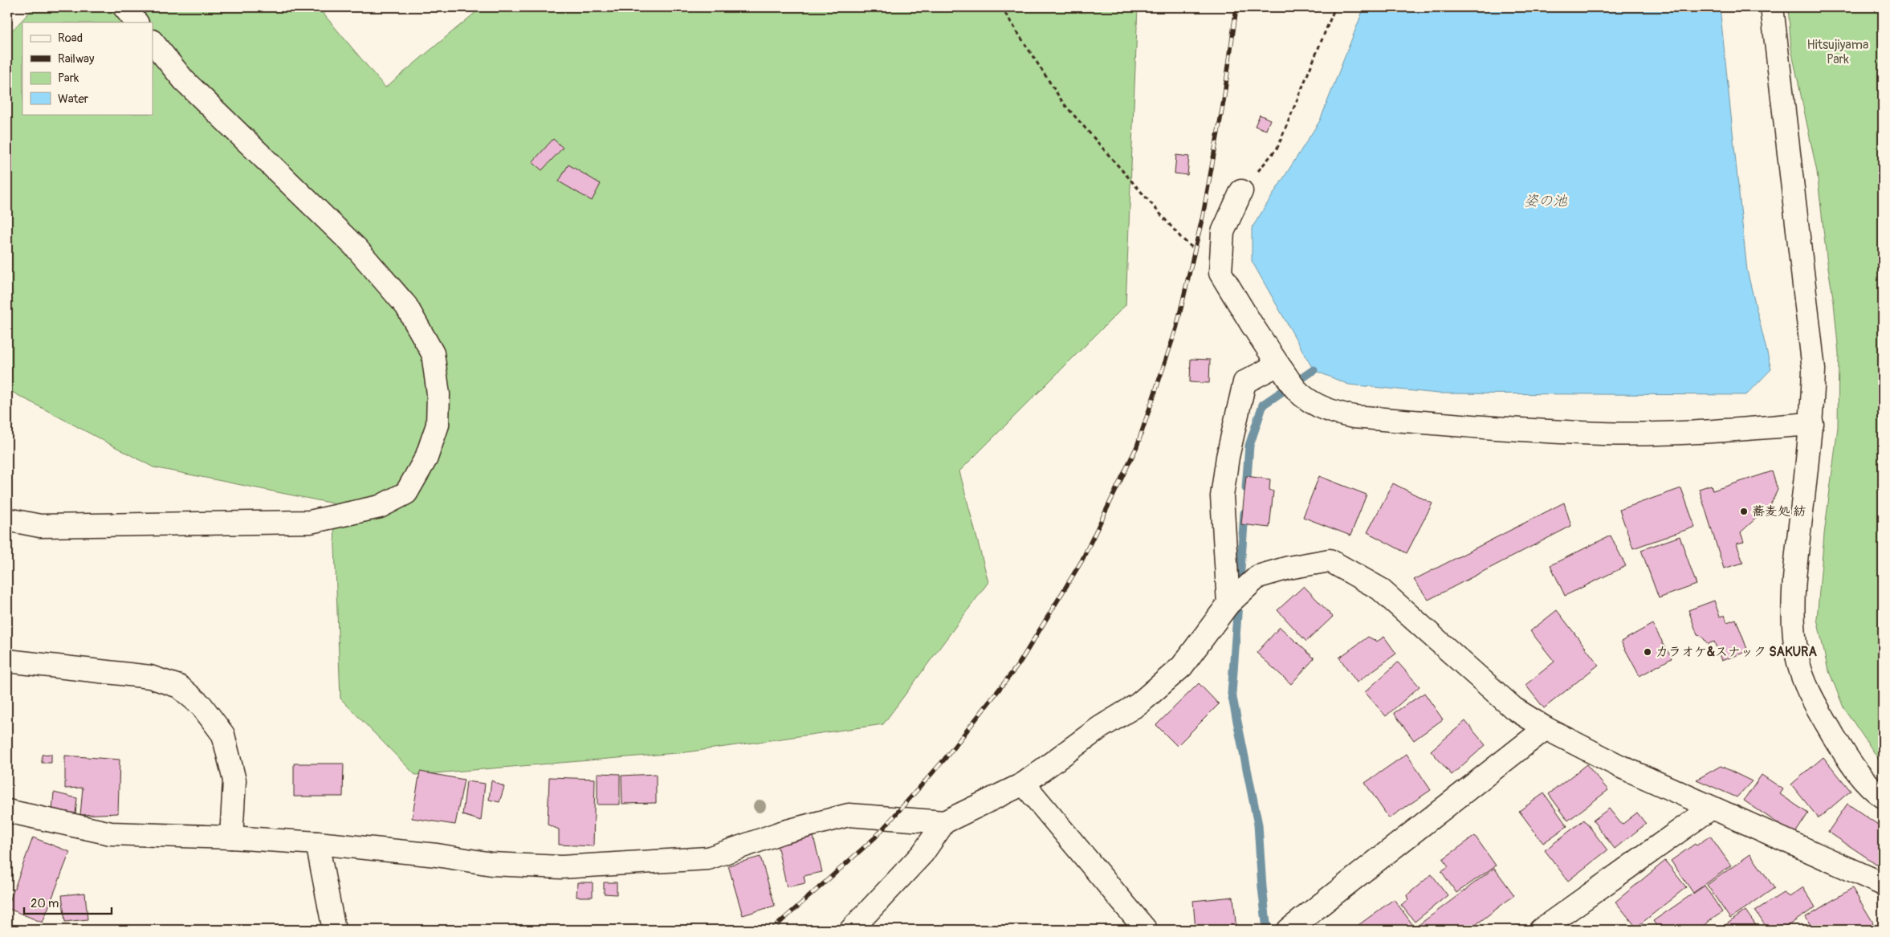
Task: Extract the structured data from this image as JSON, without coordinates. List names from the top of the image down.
{
  "water": ["姿の池"],
  "parks": ["Hitsujiyama Park"],
  "places": ["蕎麦処 紡", "カラオケ&スナック SAKURA"],
  "legend": [
    "Road",
    "Railway",
    "Park",
    "Water"
  ],
  "scale_bar": "20 m"
}
